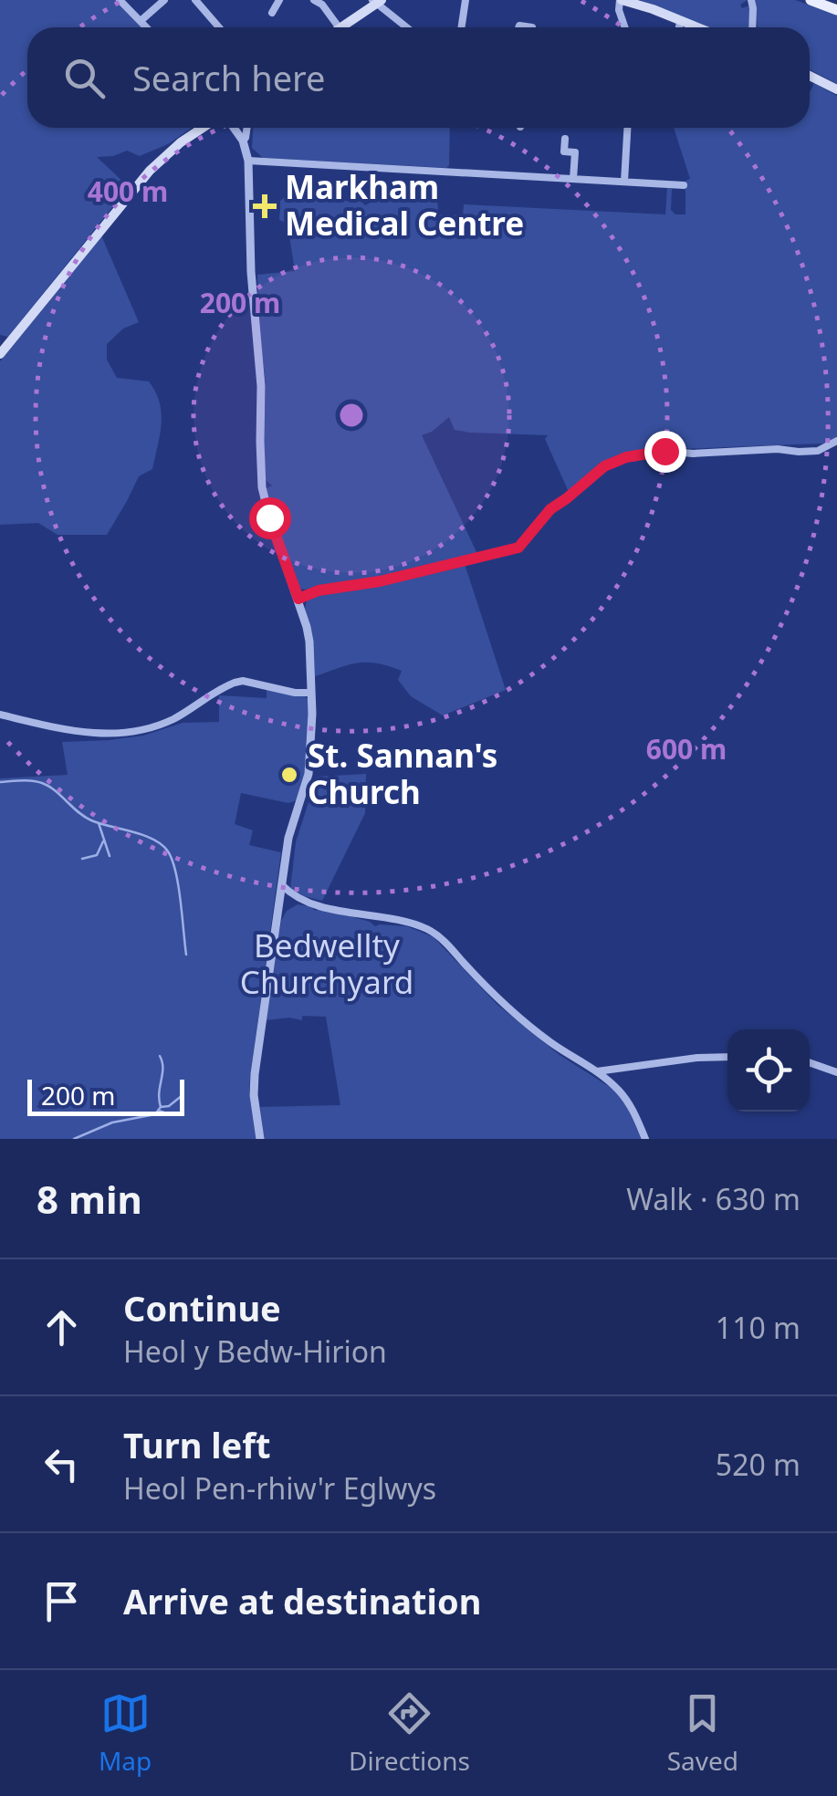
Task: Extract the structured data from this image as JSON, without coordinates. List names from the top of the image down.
{
  "parks": ["Bedwellty Churchyard"],
  "places": {
    "health": ["Markham Medical Centre"],
    "other": ["St. Sannan's Church"]
  },
  "scale_bar": "200 m",
  "page": {
    "search": "Search here",
    "scale": "200 m",
    "heading": ["8 min", "Walk · 630 m"],
    "list": [
      ["Continue", "Heol y Bedw-Hirion", "110 m"],
      ["Turn left", "Heol Pen-rhiw'r Eglwys", "520 m"],
      "Arrive at destination"
    ],
    "nav": ["Map", "Directions", "Saved"]
  },
  "rings": ["400 m", "200 m", "600 m"]
}
